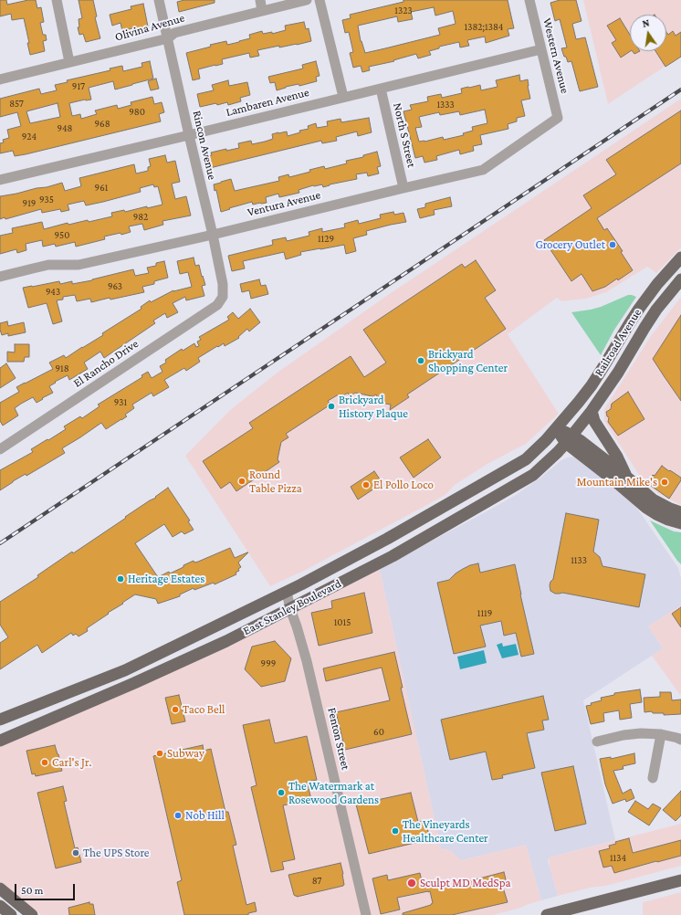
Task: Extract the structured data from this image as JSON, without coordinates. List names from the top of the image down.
{
  "streets": {
    "main road": ["Railroad Avenue", "East Stanley Boulevard"],
    "street": [
      "Olivina Avenue",
      "Western Avenue",
      "Lambaren Avenue",
      "North S Street",
      "Rincon Avenue",
      "Ventura Avenue",
      "El Rancho Drive",
      "Fenton Street"
    ]
  },
  "crossings": [
    ["Olivina Avenue", "Rincon Avenue"],
    ["Western Avenue", "Lambaren Avenue"],
    ["Western Avenue", "Ventura Avenue"],
    ["Lambaren Avenue", "North S Street"],
    ["Lambaren Avenue", "Rincon Avenue"],
    ["North S Street", "Ventura Avenue"],
    ["Rincon Avenue", "Ventura Avenue"],
    ["Rincon Avenue", "El Rancho Drive"],
    ["Railroad Avenue", "East Stanley Boulevard"],
    ["East Stanley Boulevard", "Fenton Street"]
  ],
  "places": [
    "Grocery Outlet",
    "Brickyard Shopping Center",
    "Brickyard History Plaque",
    "Round Table Pizza",
    "Mountain Mike's",
    "El Pollo Loco",
    "Heritage Estates",
    "Taco Bell",
    "Subway",
    "Carl's Jr.",
    "The Watermark at Rosewood Gardens",
    "Nob Hill",
    "The Vineyards Healthcare Center",
    "The UPS Store",
    "Sculpt MD MedSpa"
  ],
  "house_numbers": [
    "1323",
    "1382;1384",
    "917",
    "857",
    "1333",
    "980",
    "968",
    "948",
    "924",
    "961",
    "935",
    "919",
    "982",
    "950",
    "1129",
    "963",
    "943",
    "918",
    "931",
    "1133",
    "1119",
    "1015",
    "999",
    "60",
    "1134",
    "87"
  ],
  "scale_bar": "50 m",
  "north": "top"
}
